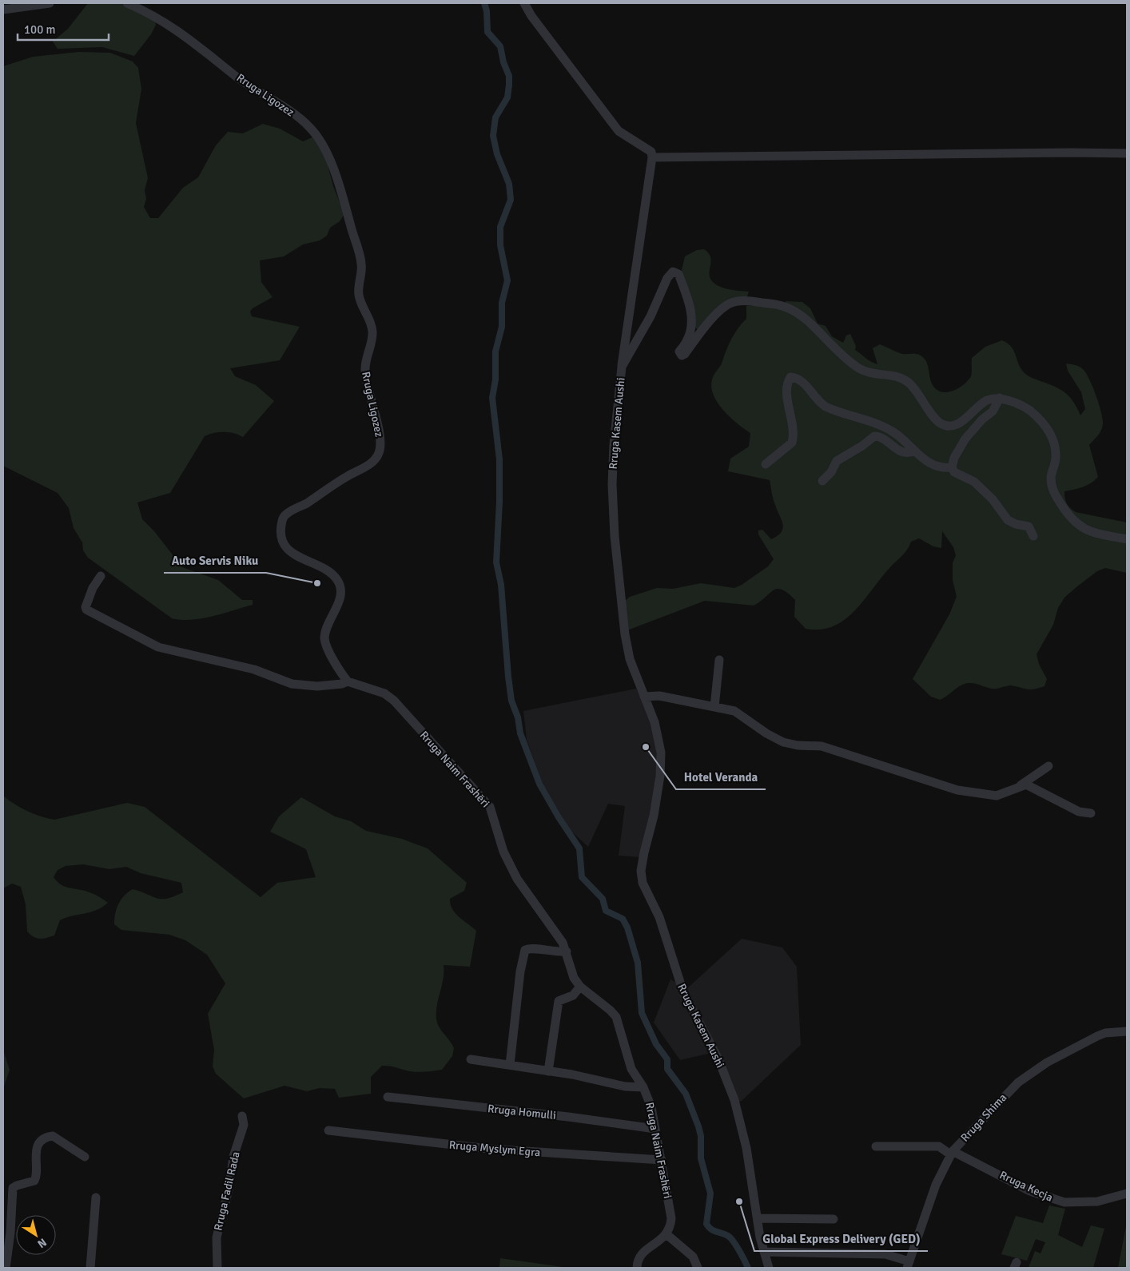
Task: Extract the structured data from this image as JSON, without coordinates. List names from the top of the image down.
{
  "streets": {
    "street": [
      "Rruga Ligozez",
      "Rruga Kasem Aushi",
      "Rruga Naim Frashëri",
      "Rruga Homulli",
      "Rruga Shima",
      "Rruga Myslym Egra",
      "Rruga Kecja",
      "Rruga Fadil Rada"
    ]
  },
  "crossings": [
    ["Rruga Ligozez", "Rruga Naim Frashëri"],
    ["Rruga Naim Frashëri", "Rruga Homulli"],
    ["Rruga Naim Frashëri", "Rruga Myslym Egra"],
    ["Rruga Shima", "Rruga Kecja"]
  ],
  "places": ["Auto Servis Niku", "Hotel Veranda", "Global Express Delivery (GED)"],
  "scale_bar": "100 m",
  "north": "bottom right"
}
